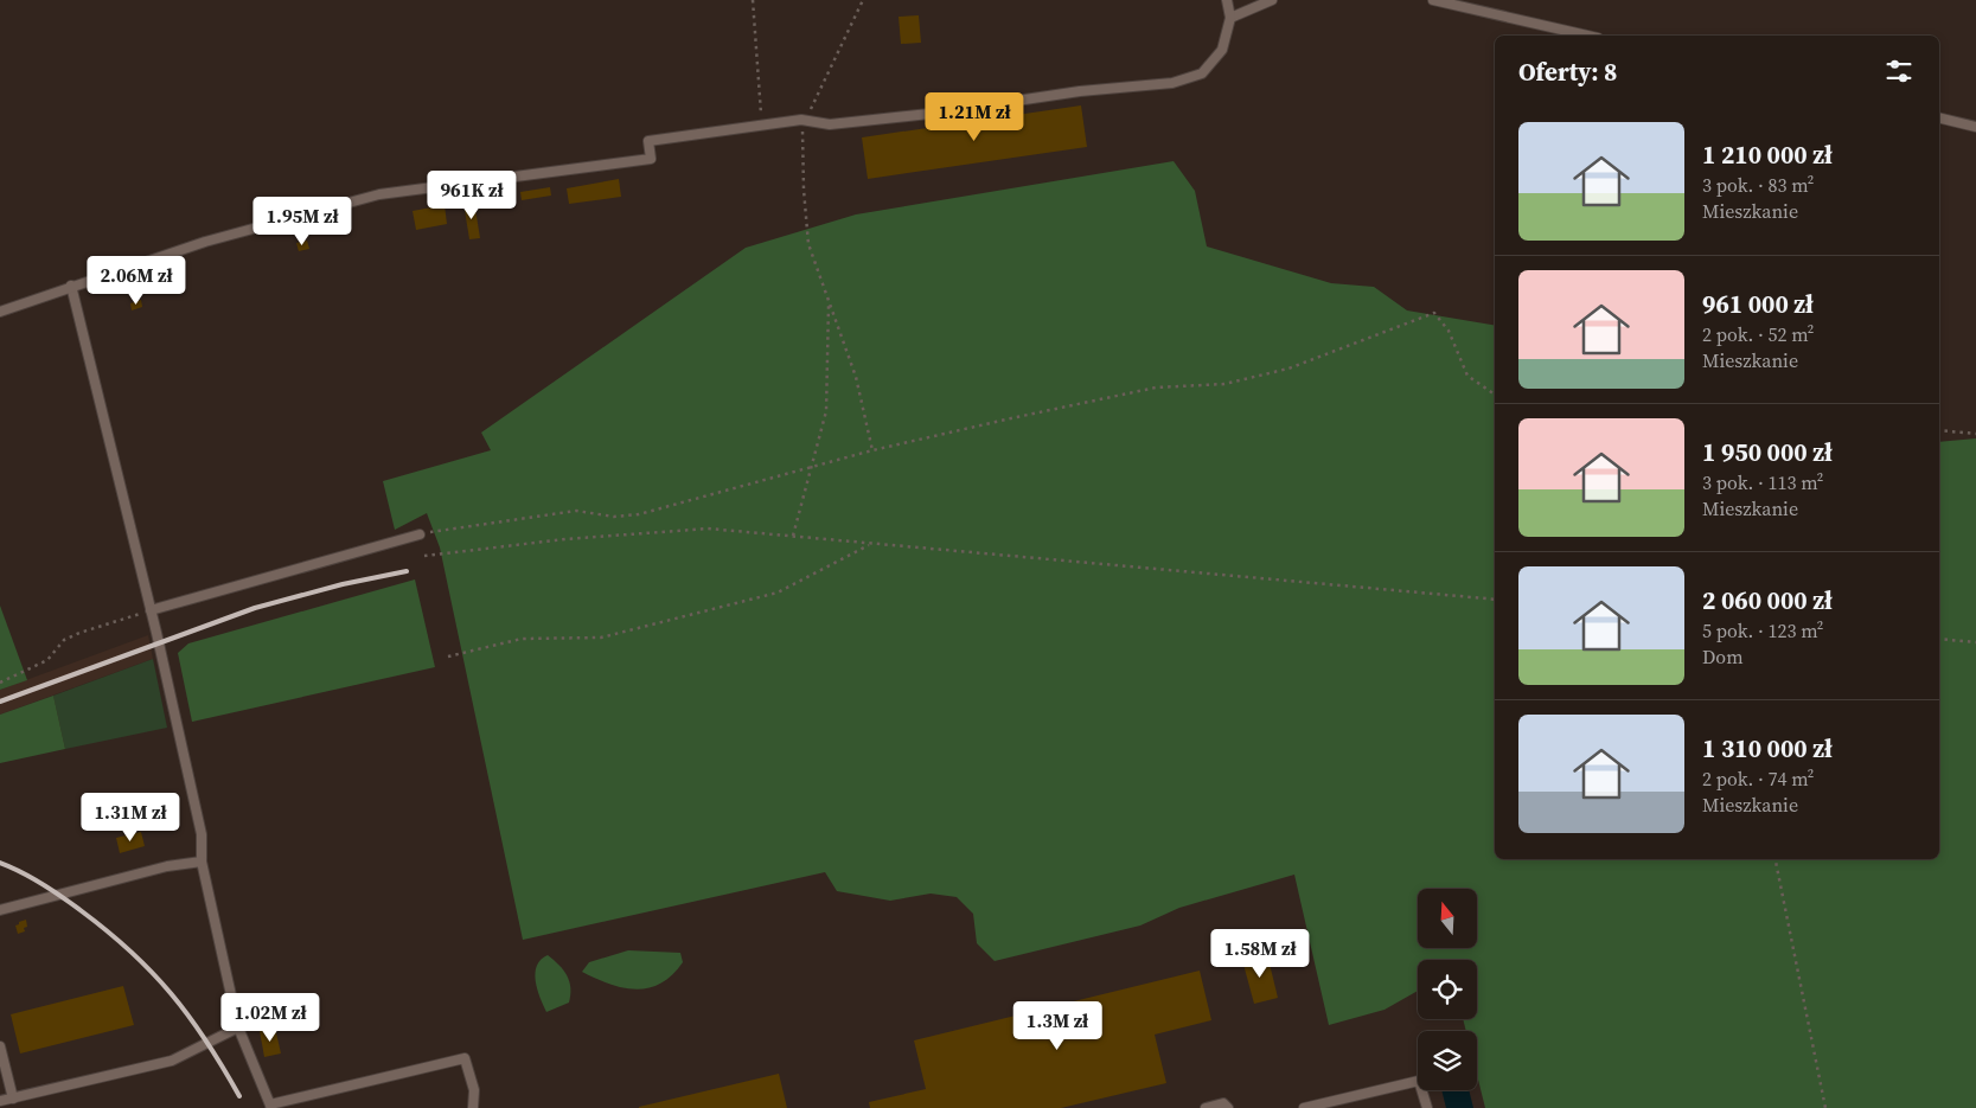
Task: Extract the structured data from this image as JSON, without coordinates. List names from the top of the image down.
{
  "north": "top",
  "page": {
    "heading": "Oferty: 8",
    "price": [
      "1.21M zł",
      "961K zł",
      "1.95M zł",
      "2.06M zł",
      "1.31M zł",
      "1.58M zł",
      "1.02M zł",
      "1.3M zł"
    ],
    "list": [
      {
        "name": "1 210 000 zł",
        "note": "3 pok. · 83 m² · Mieszkanie"
      },
      {
        "name": "961 000 zł",
        "note": "2 pok. · 52 m² · Mieszkanie"
      },
      {
        "name": "1 950 000 zł",
        "note": "3 pok. · 113 m² · Mieszkanie"
      },
      {
        "name": "2 060 000 zł",
        "note": "5 pok. · 123 m² · Dom"
      },
      {
        "name": "1 310 000 zł",
        "note": "2 pok. · 74 m² · Mieszkanie"
      }
    ]
  }
}
